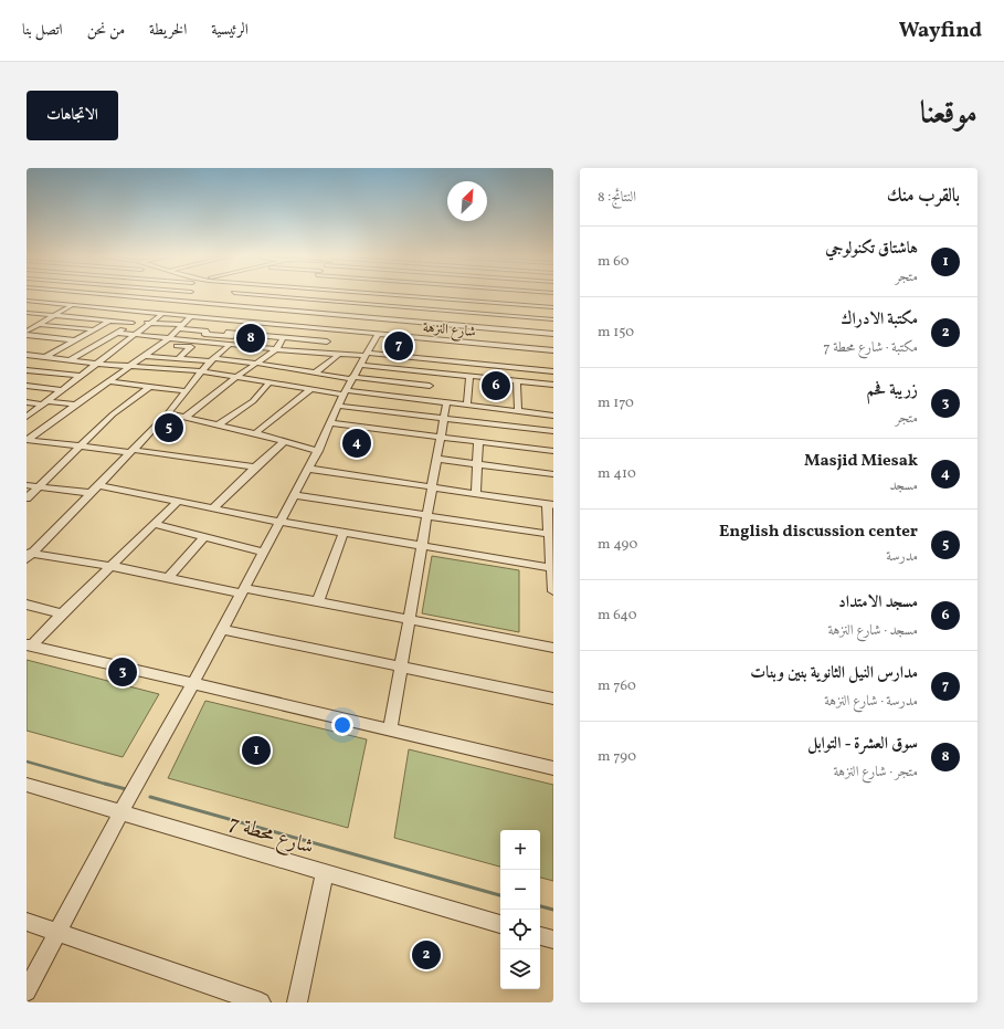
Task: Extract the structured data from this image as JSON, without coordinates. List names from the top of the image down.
{
  "streets": {
    "street": ["شارع النزهة", "شارع محطة 7"]
  },
  "north": "top right",
  "page": {
    "header": "Wayfind",
    "nav": [
      "الرئيسية",
      "الخريطة",
      "من نحن",
      "اتصل بنا"
    ],
    "title": "موقعنا",
    "buttons": "الاتجاهات",
    "heading": ["بالقرب منك", "النتائج: 8"],
    "list": [
      {
        "mark": "1",
        "name": "هاشتاق تكنولوجي",
        "note": "متجر",
        "value": "60 m"
      },
      {
        "mark": "2",
        "name": "مكتبة الادراك",
        "note": "مكتبة · شارع محطة 7",
        "value": "150 m"
      },
      {
        "mark": "3",
        "name": "زريبة فحم",
        "note": "متجر",
        "value": "170 m"
      },
      {
        "mark": "4",
        "name": "Masjid Miesak",
        "note": "مسجد",
        "value": "410 m"
      },
      {
        "mark": "5",
        "name": "English discussion center",
        "note": "مدرسة",
        "value": "490 m"
      },
      {
        "mark": "6",
        "name": "مسجد الامتداد",
        "note": "مسجد · شارع النزهة",
        "value": "640 m"
      },
      {
        "mark": "7",
        "name": "مدارس النيل الثانوية بنين وبنات",
        "note": "مدرسة · شارع النزهة",
        "value": "760 m"
      },
      {
        "mark": "8",
        "name": "سوق العشرة - التوابل",
        "note": "متجر · شارع النزهة",
        "value": "790 m"
      }
    ],
    "pins": [
      "8",
      "7",
      "6",
      "5",
      "4",
      "3",
      "1",
      "2"
    ],
    "map_buttons": ["+", "−"]
  }
}
